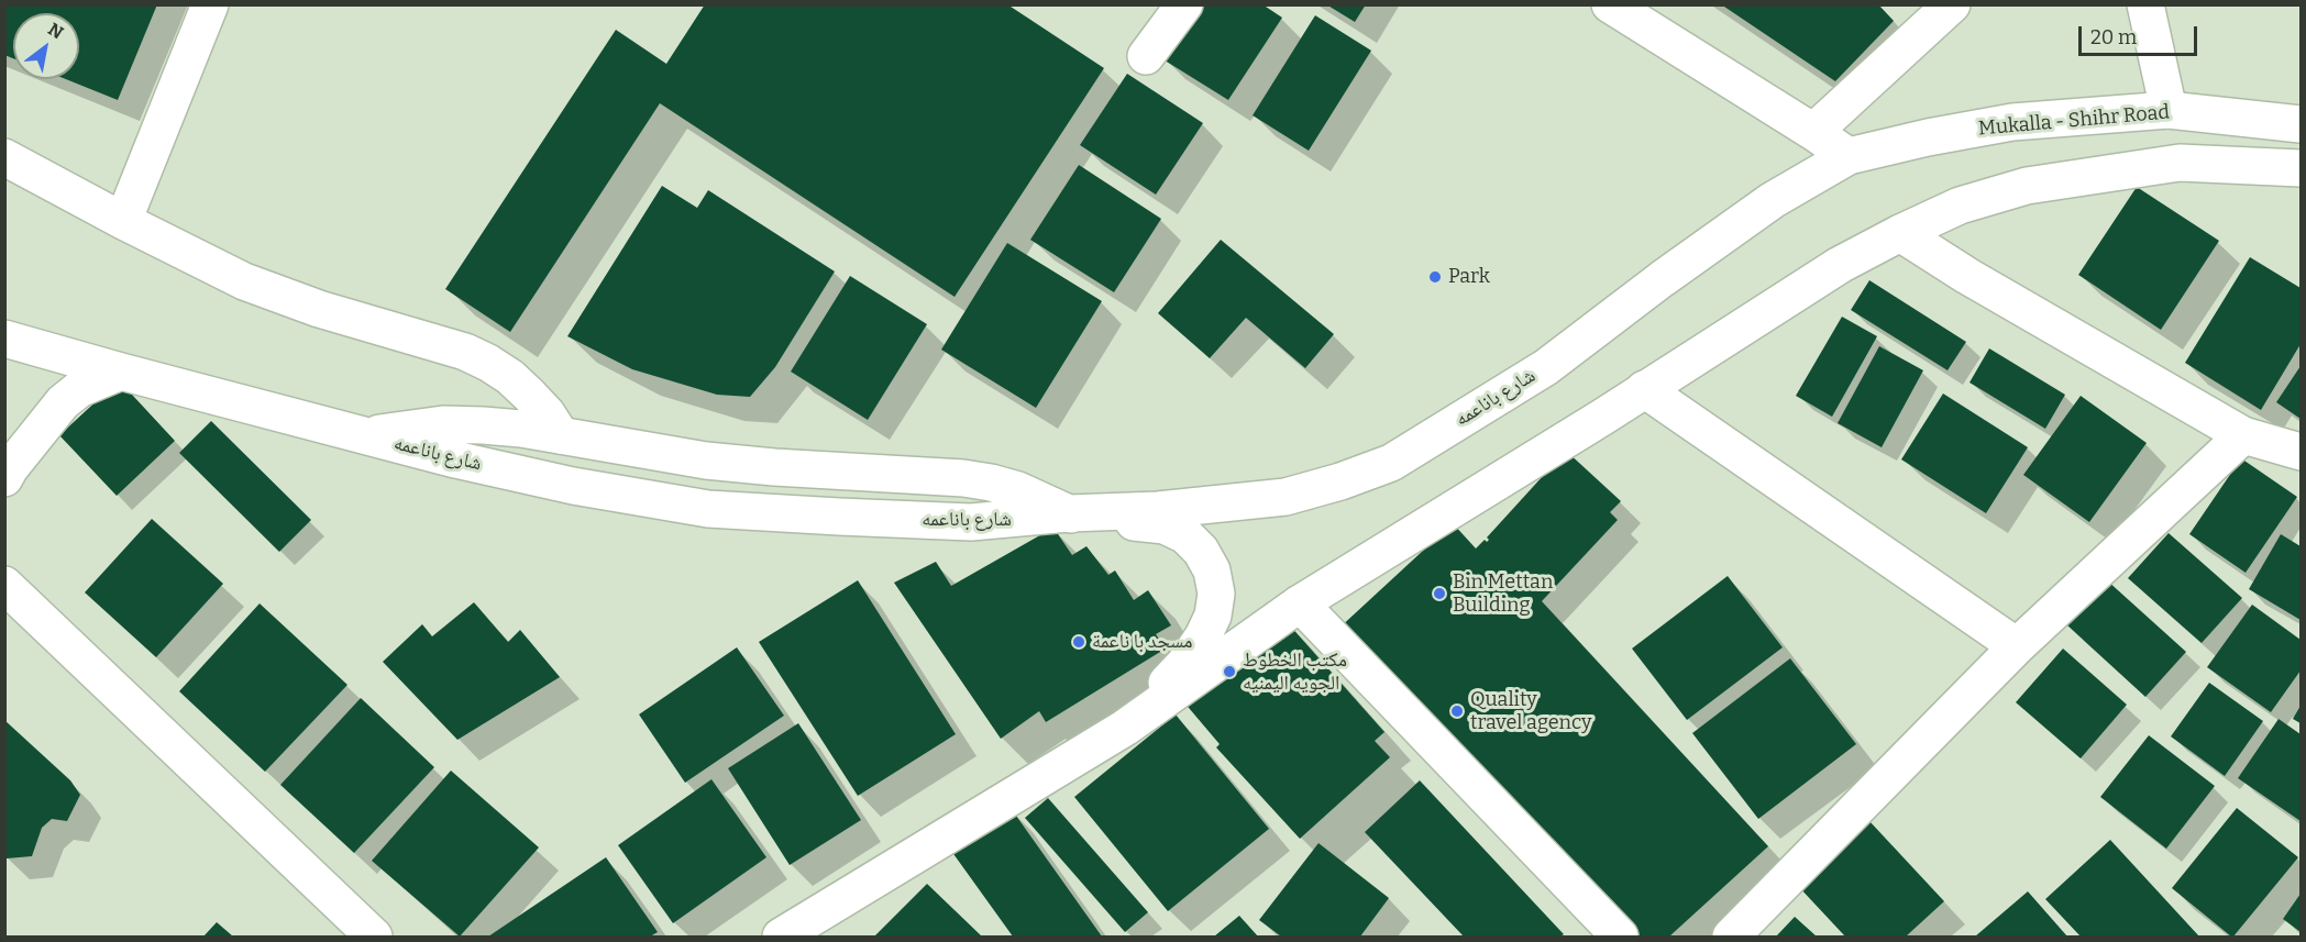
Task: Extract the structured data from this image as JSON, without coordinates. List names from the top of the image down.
{
  "streets": {
    "main road": ["Mukalla - Shihr Road", "شارع باناعمه"]
  },
  "crossings": [
    ["Mukalla - Shihr Road", "شارع باناعمه"]
  ],
  "places": [
    "Park",
    "Bin Mettan Building",
    "مسجد با ناعمة",
    "مكتب الخطوط الجويه اليمنيه",
    "Quality travel agency"
  ],
  "scale_bar": "20 m",
  "north": "top right"
}
